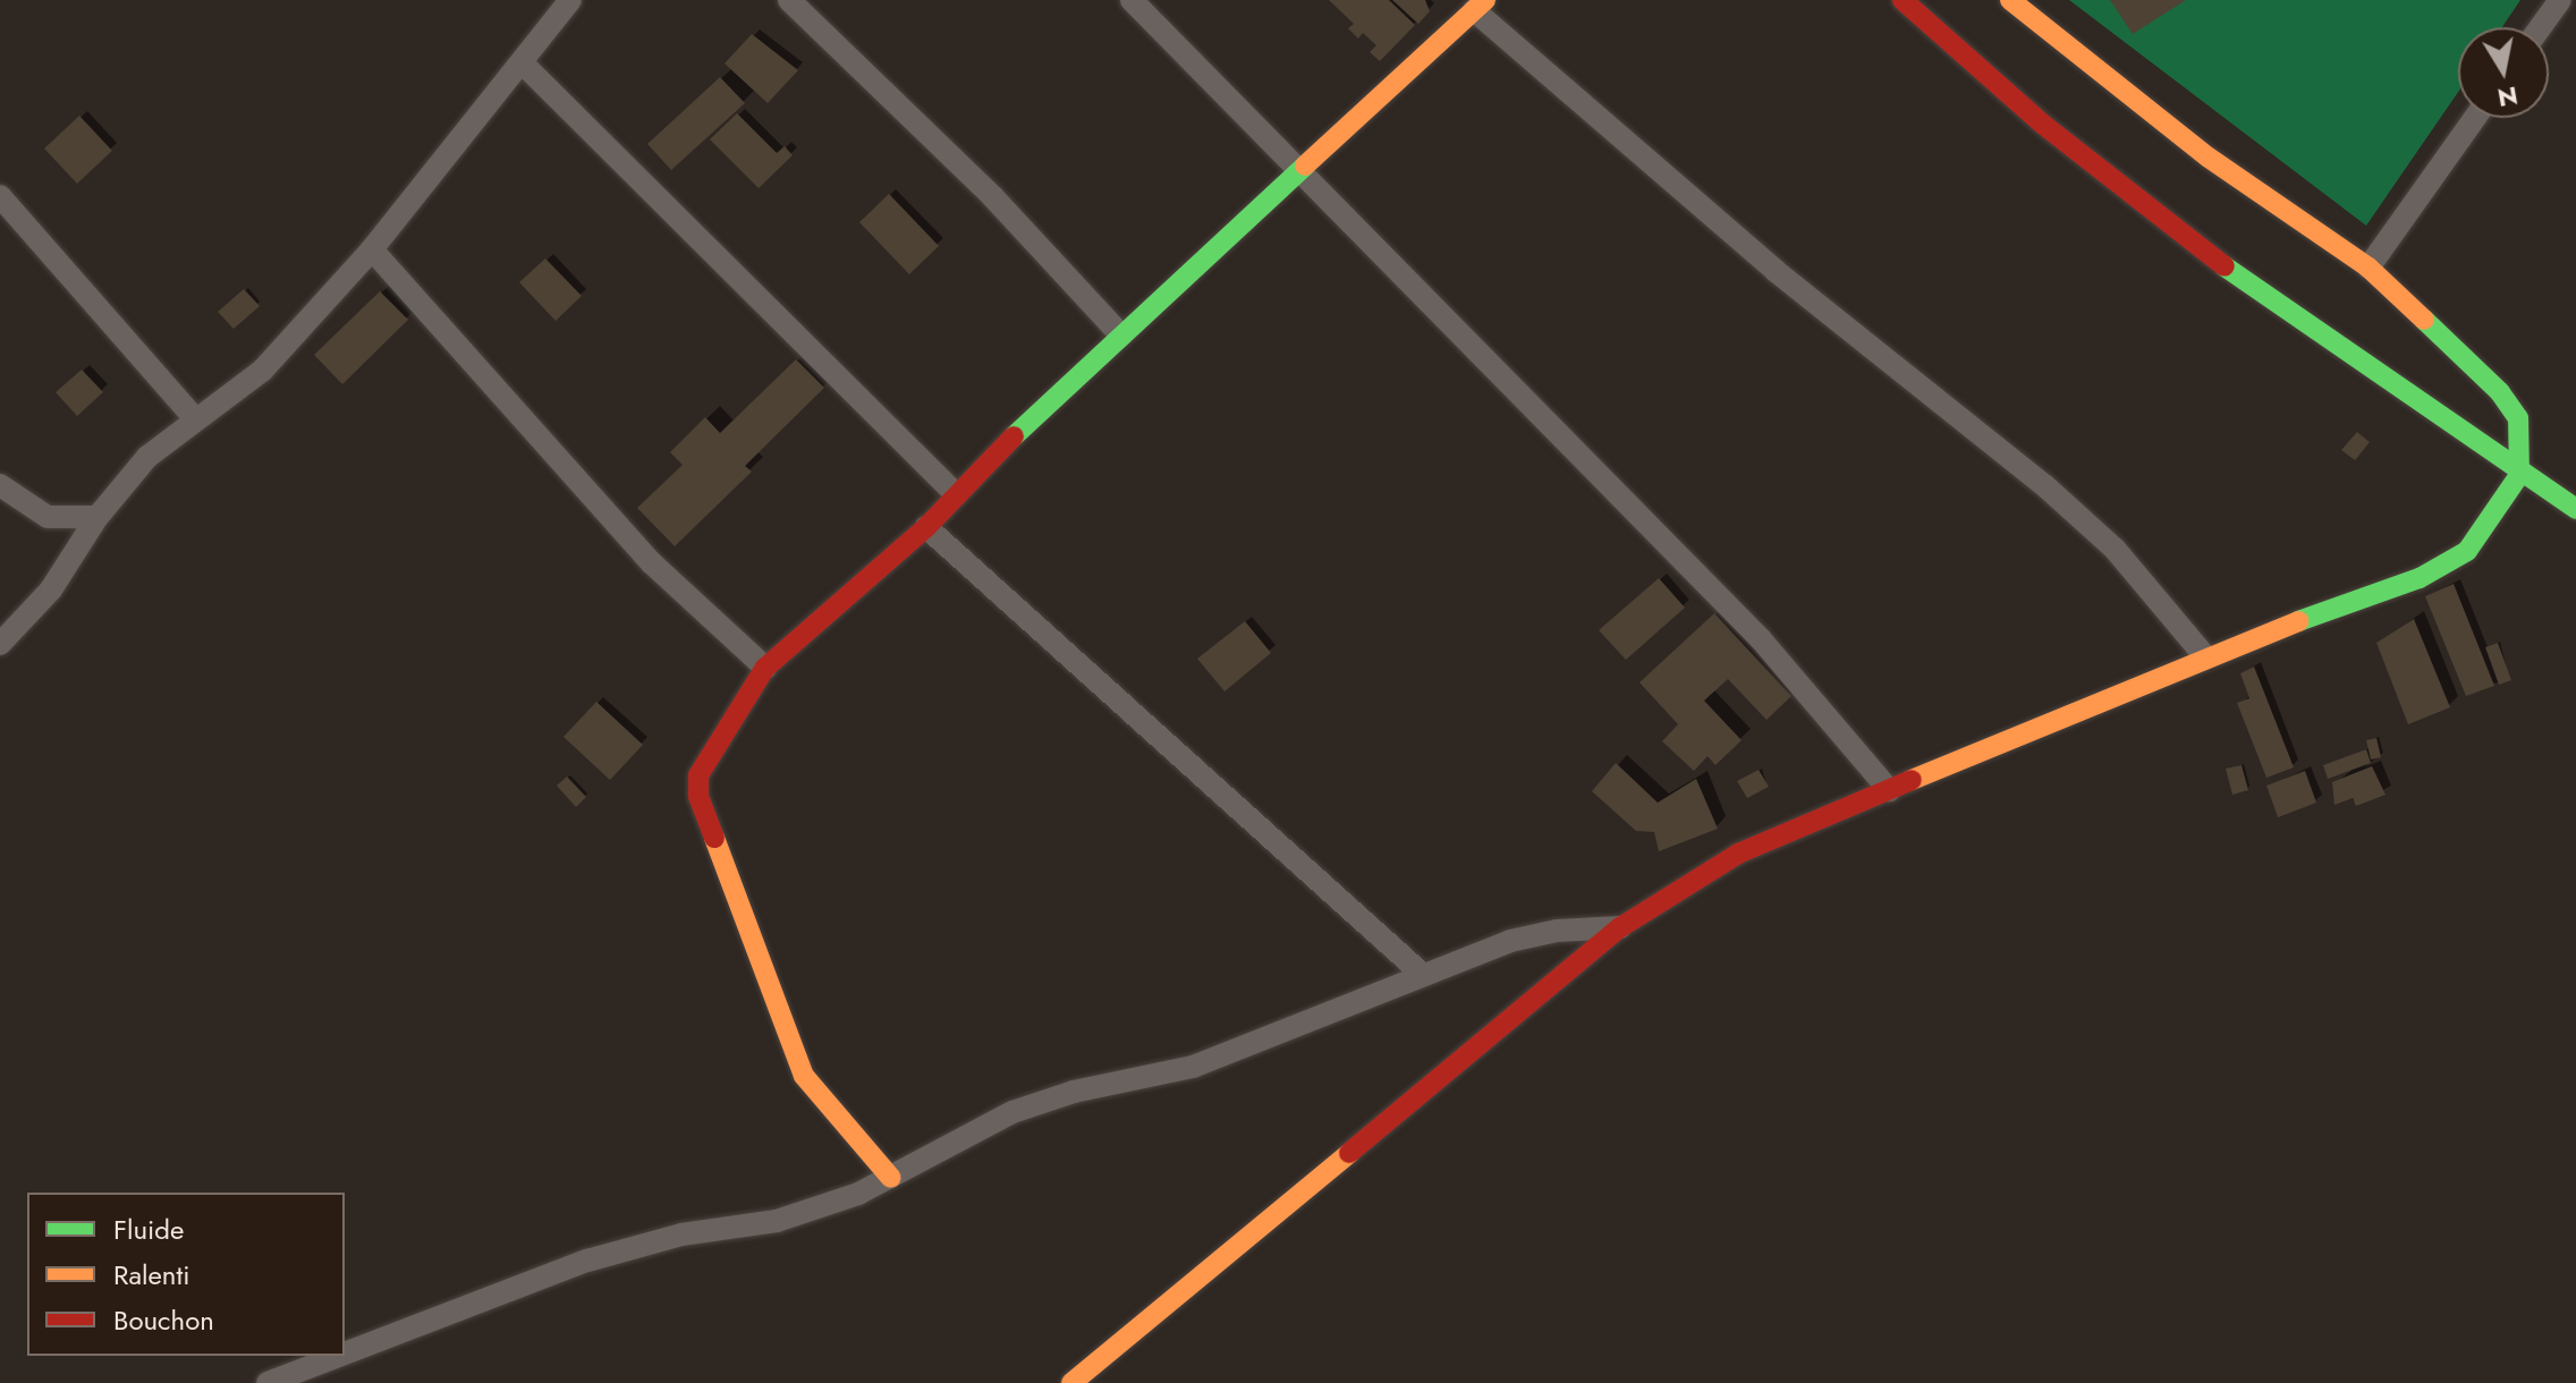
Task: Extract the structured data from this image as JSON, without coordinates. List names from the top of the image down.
{
  "legend": ["Fluide", "Ralenti", "Bouchon"],
  "north": "bottom"
}
